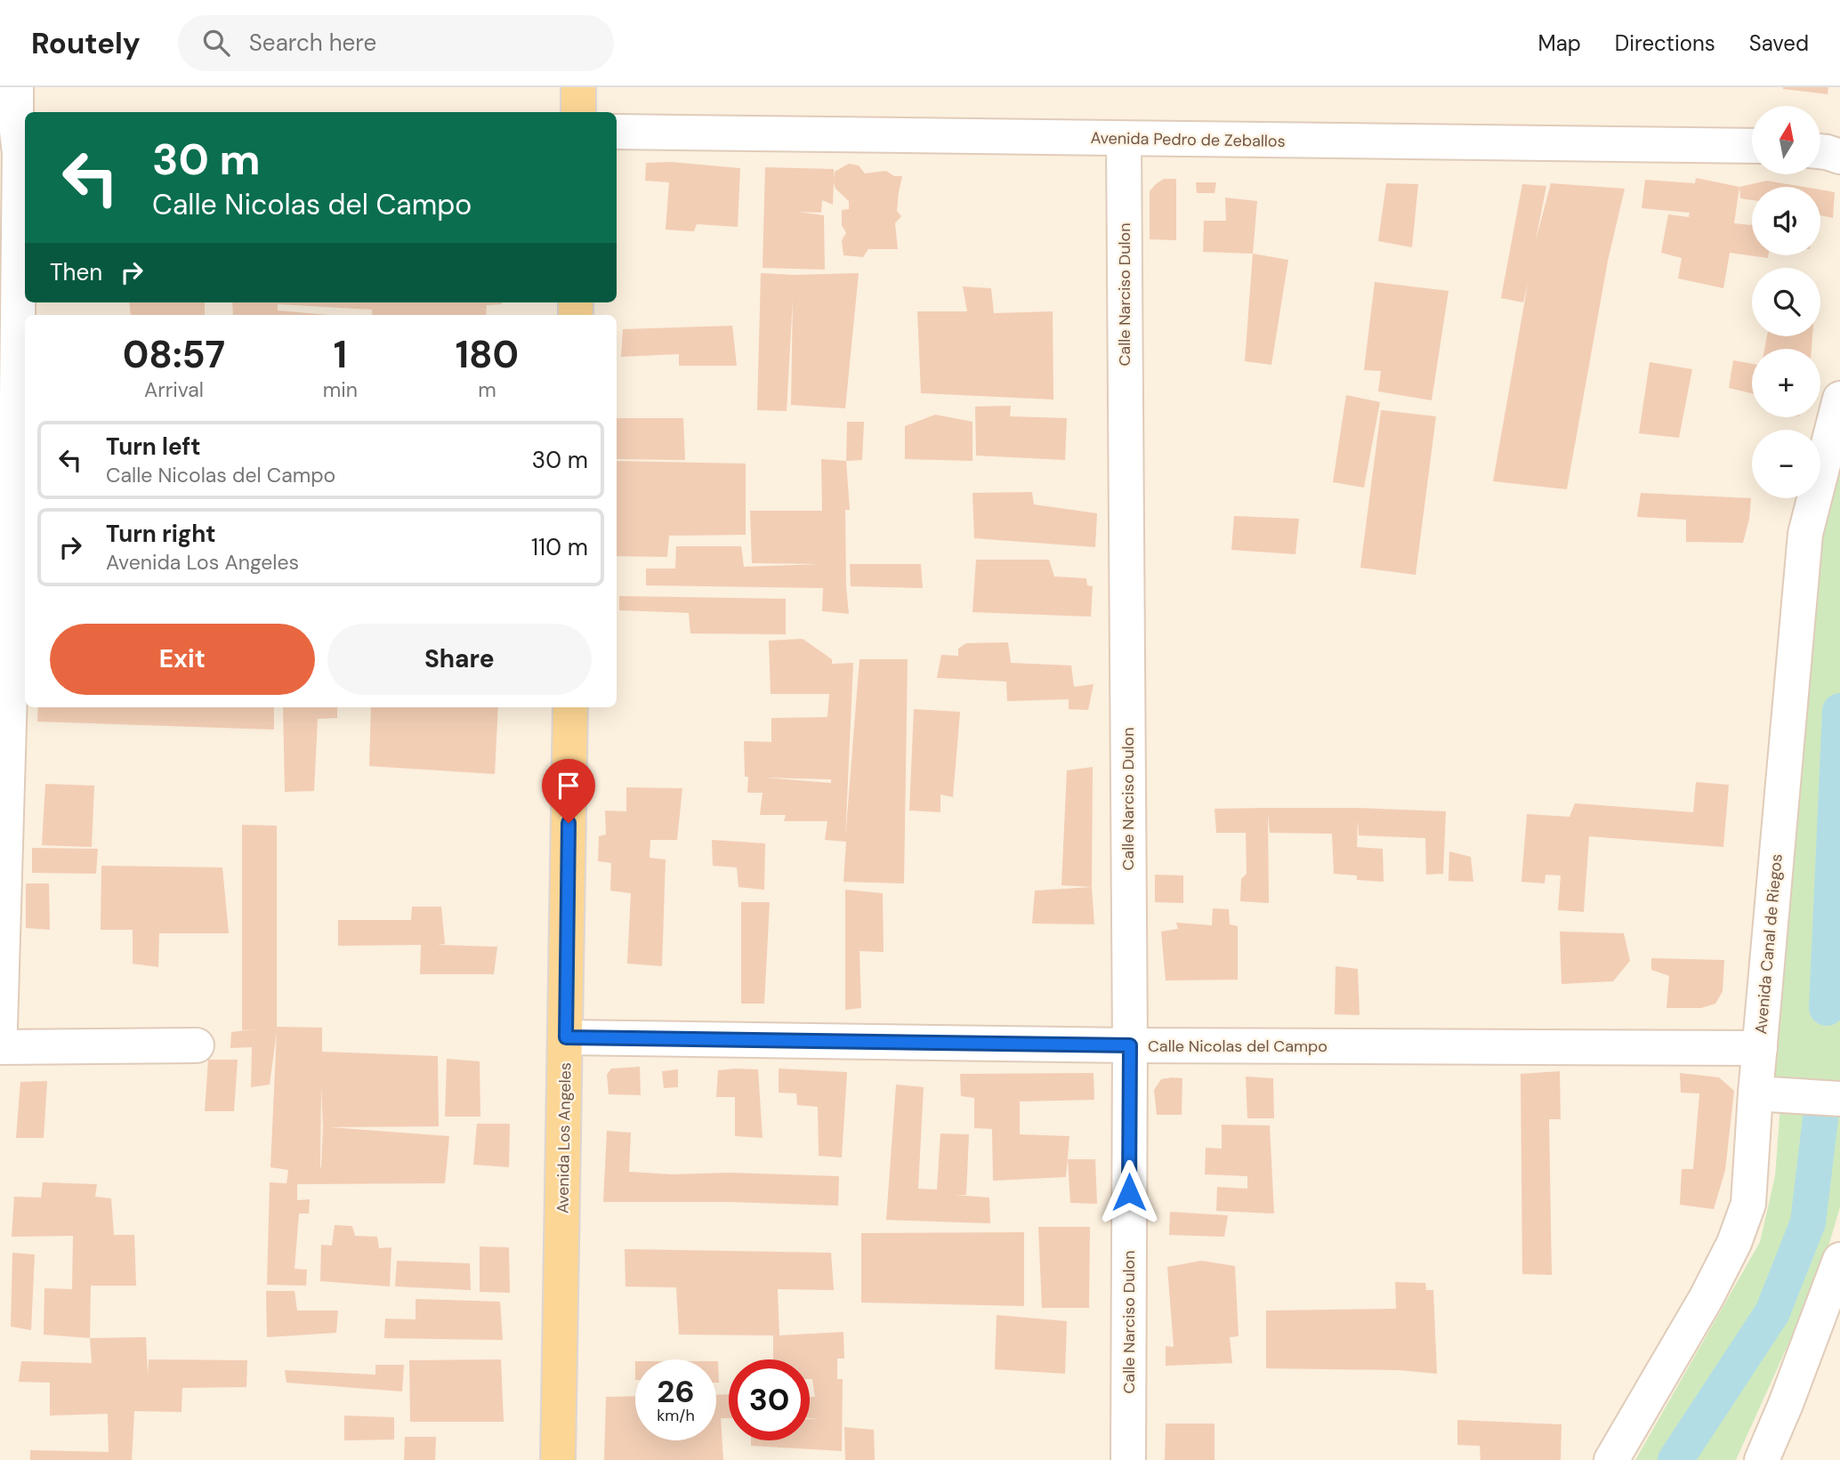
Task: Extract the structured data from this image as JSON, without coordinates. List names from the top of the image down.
{
  "streets": {
    "main road": ["Avenida Los Angeles"],
    "street": [
      "Avenida Pedro de Zeballos",
      "Calle Narciso Dulon",
      "Avenida Canal de Riegos",
      "Calle Nicolas del Campo"
    ]
  },
  "crossings": [
    ["Avenida Pedro de Zeballos", "Calle Narciso Dulon"],
    ["Calle Narciso Dulon", "Calle Nicolas del Campo"],
    ["Avenida Canal de Riegos", "Calle Nicolas del Campo"],
    ["Calle Nicolas del Campo", "Avenida Los Angeles"]
  ],
  "north": "top",
  "page": {
    "header": "Routely",
    "search": "Search here",
    "nav": ["Map", "Directions", "Saved"],
    "map_buttons": ["+", "−"],
    "turn": ["30 m", "Calle Nicolas del Campo"],
    "then": "Then",
    "eta": [
      "08:57",
      "Arrival",
      "1",
      "min",
      "180",
      "m"
    ],
    "list": [
      {
        "name": "Turn left",
        "note": "Calle Nicolas del Campo",
        "value": "30 m"
      },
      {
        "name": "Turn right",
        "note": "Avenida Los Angeles",
        "value": "110 m"
      }
    ],
    "buttons": ["Exit", "Share"],
    "speed": "26 km/h",
    "limit": "30"
  }
}
